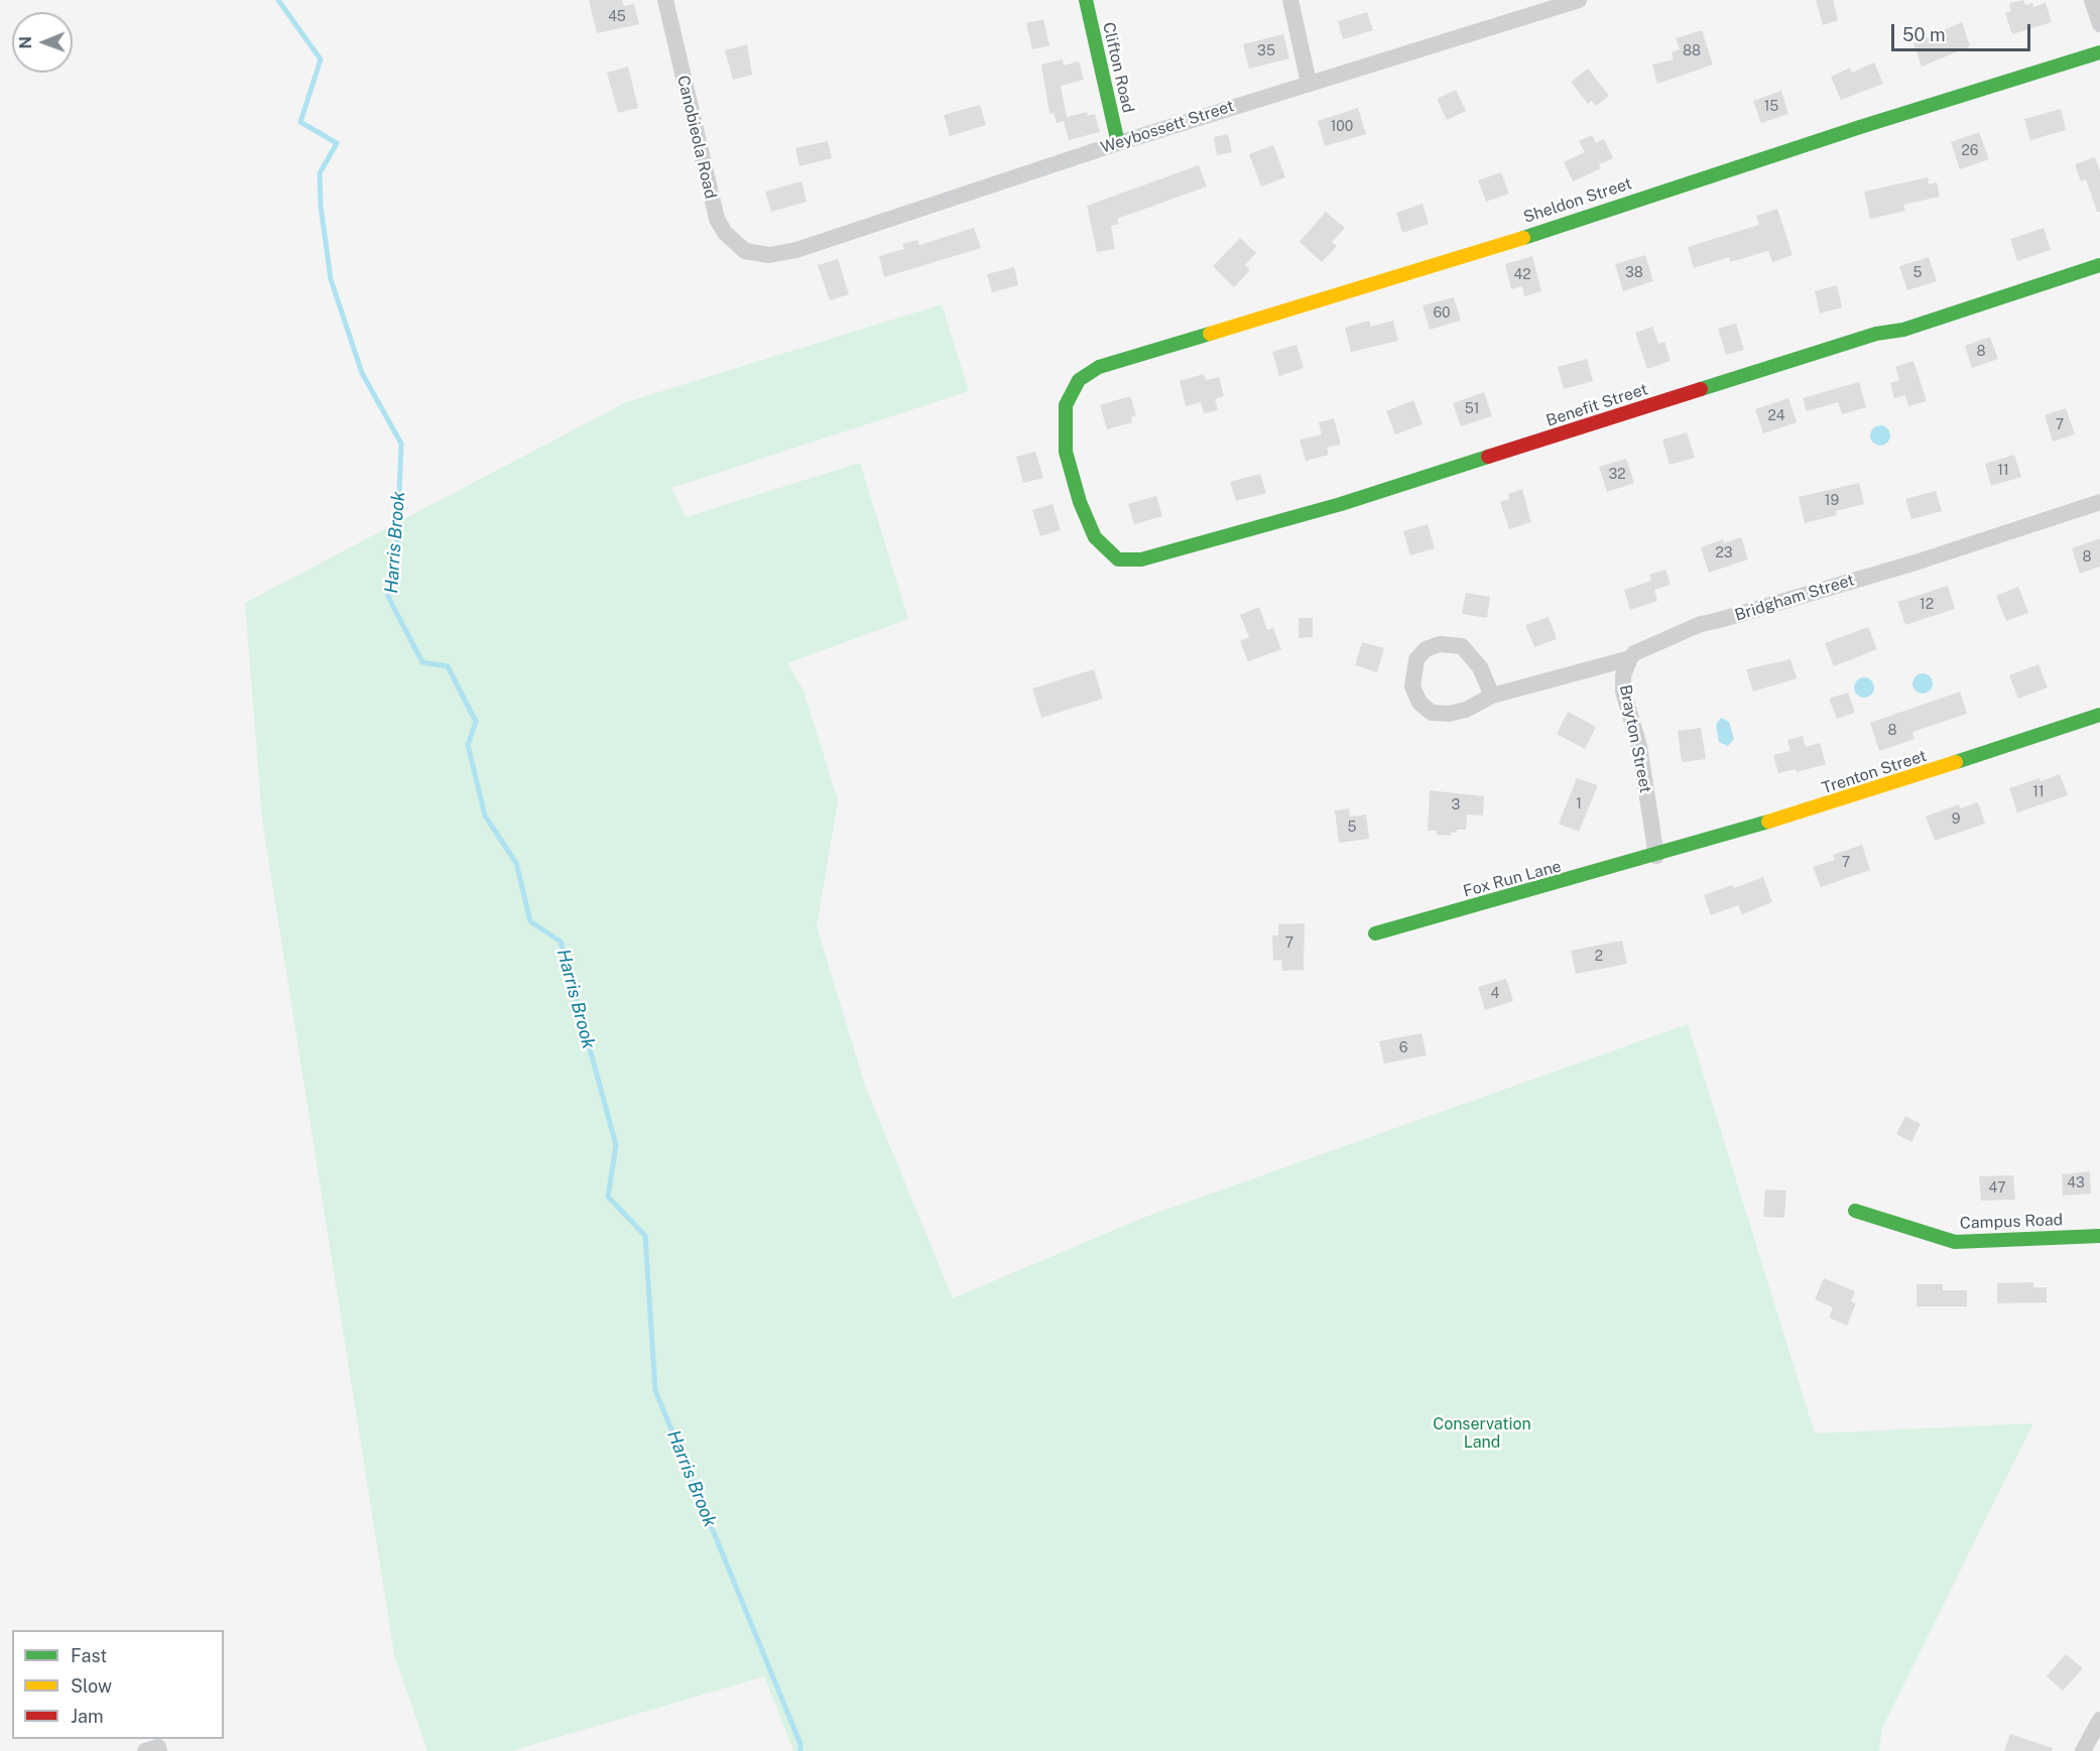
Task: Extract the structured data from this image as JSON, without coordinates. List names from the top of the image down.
{
  "streets": {
    "street": [
      "Clifton Road",
      "Weybossett Street",
      "Canobieola Road",
      "Sheldon Street",
      "Benefit Street",
      "Bridgham Street",
      "Brayton Street",
      "Trenton Street",
      "Fox Run Lane",
      "Campus Road"
    ]
  },
  "crossings": [
    ["Clifton Road", "Weybossett Street"],
    ["Weybossett Street", "Canobieola Road"],
    ["Sheldon Street", "Benefit Street"],
    ["Bridgham Street", "Brayton Street"],
    ["Brayton Street", "Trenton Street"],
    ["Brayton Street", "Fox Run Lane"],
    ["Trenton Street", "Fox Run Lane"]
  ],
  "water": ["Harris Brook"],
  "parks": ["Conservation Land"],
  "house_numbers": [
    "45",
    "35",
    "88",
    "15",
    "100",
    "26",
    "38",
    "5",
    "42",
    "60",
    "8",
    "51",
    "24",
    "7",
    "11",
    "32",
    "19",
    "23",
    "8",
    "12",
    "8",
    "11",
    "1",
    "3",
    "9",
    "5",
    "7",
    "7",
    "2",
    "4",
    "6",
    "43",
    "47"
  ],
  "legend": ["Fast", "Slow", "Jam"],
  "scale_bar": "50 m",
  "north": "left"
}
